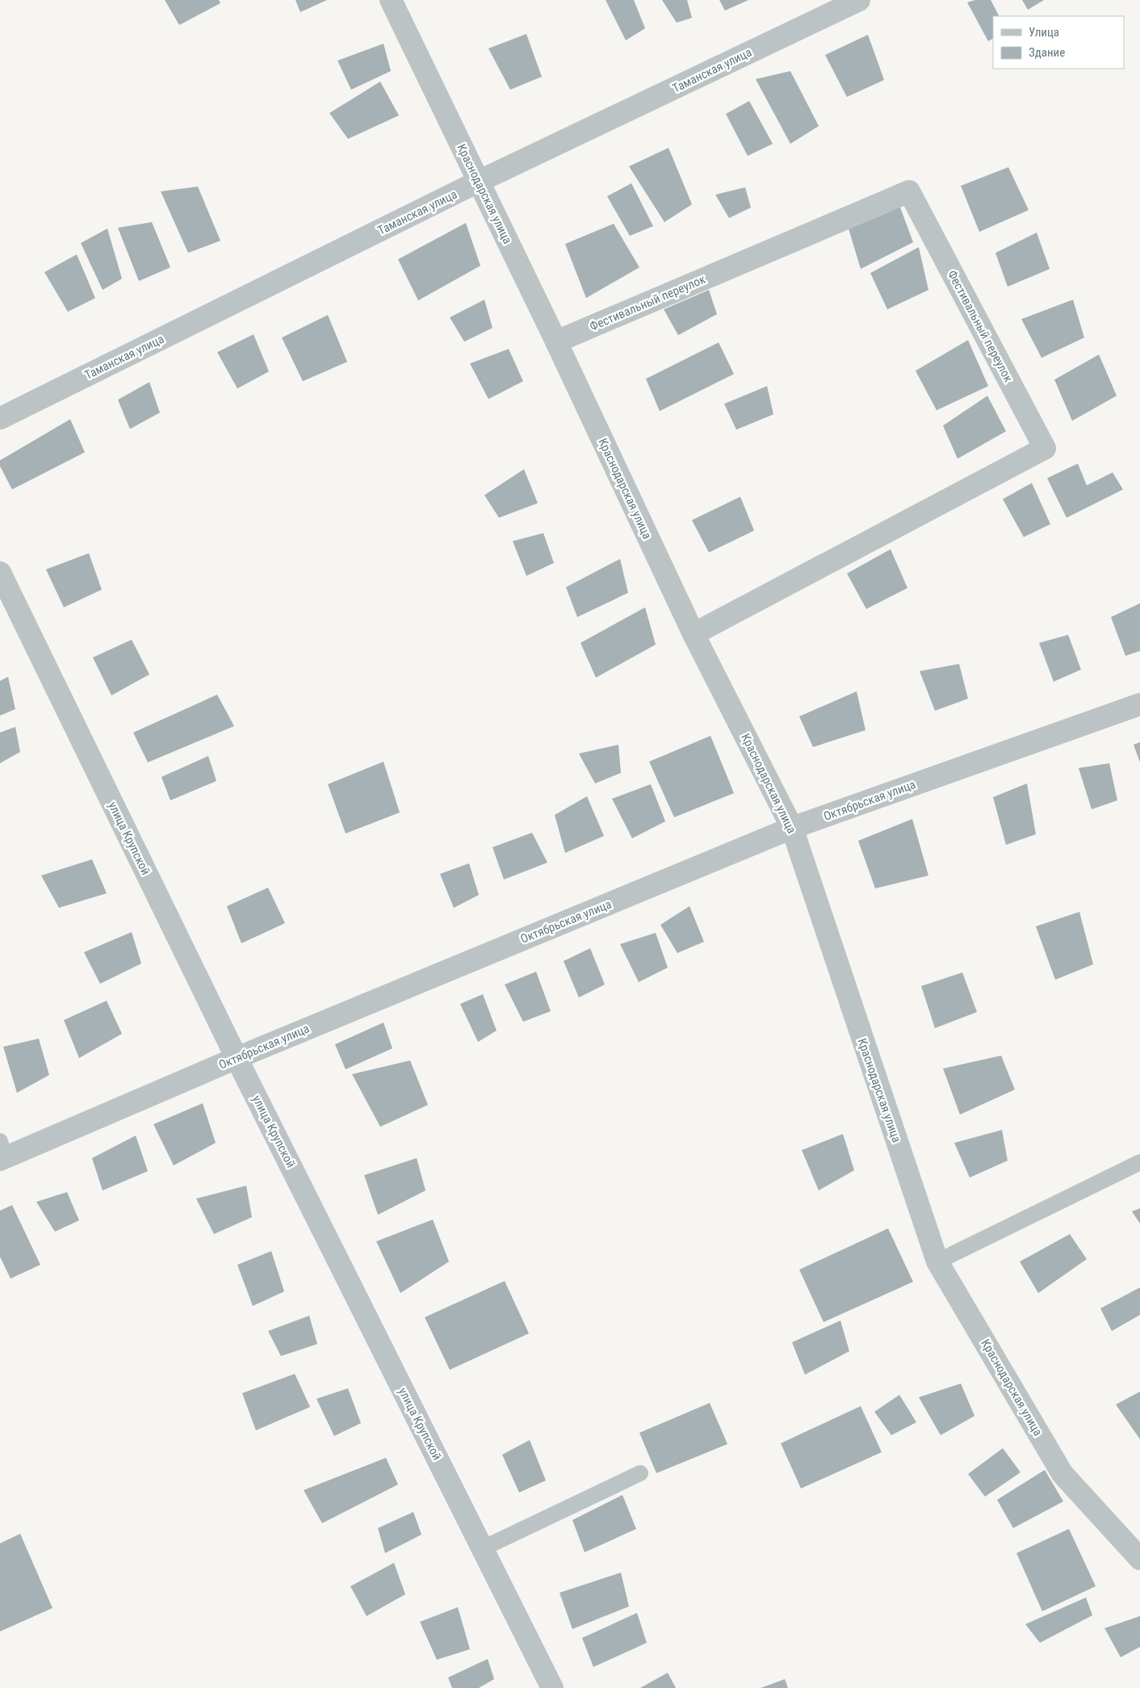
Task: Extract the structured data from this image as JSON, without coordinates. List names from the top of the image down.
{
  "streets": {
    "street": [
      "Таманская улица",
      "Краснодарская улица",
      "Фестивальный переулок",
      "Октябрьская улица",
      "улица Крупской"
    ]
  },
  "crossings": [
    ["Таманская улица", "Краснодарская улица"],
    ["Краснодарская улица", "Фестивальный переулок"],
    ["Краснодарская улица", "Октябрьская улица"],
    ["Октябрьская улица", "улица Крупской"]
  ],
  "legend": ["Улица", "Здание"]
}
